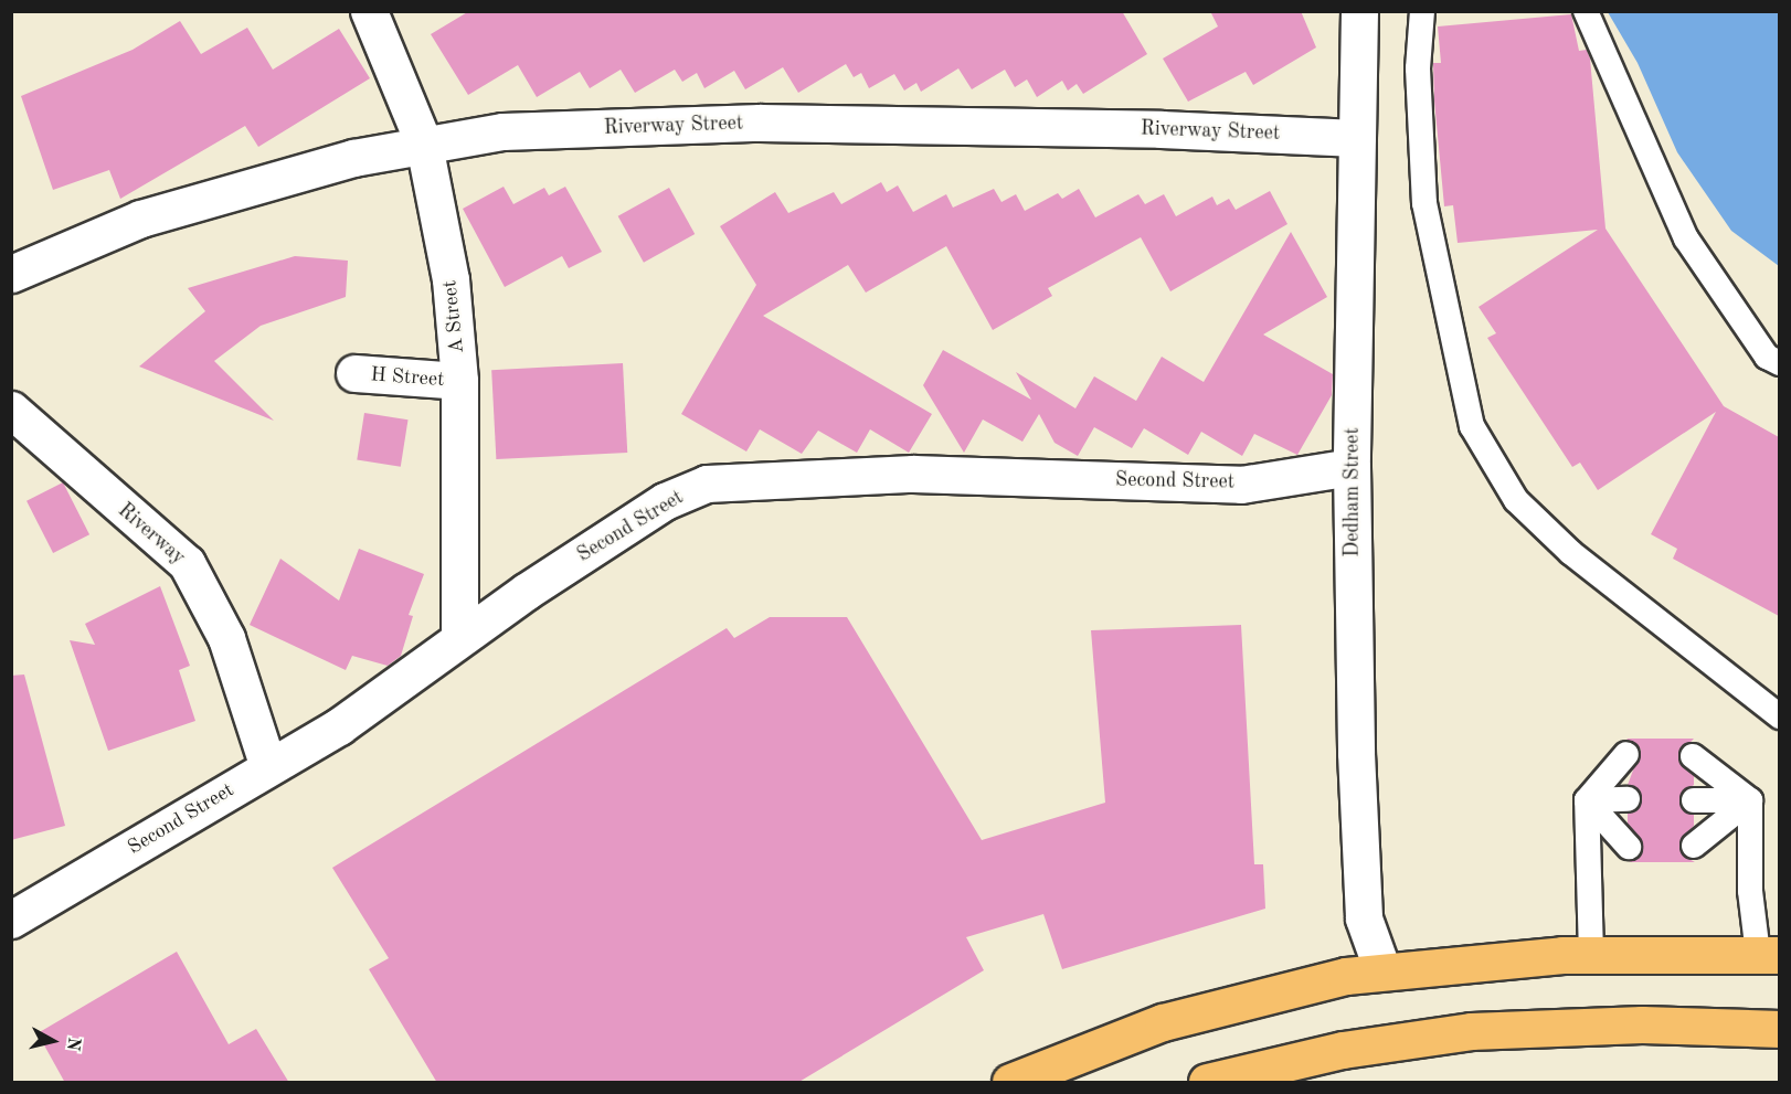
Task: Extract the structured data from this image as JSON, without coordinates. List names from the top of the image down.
{
  "streets": {
    "street": [
      "Riverway Street",
      "A Street",
      "H Street",
      "Second Street",
      "Dedham Street",
      "Riverway"
    ]
  },
  "crossings": [
    ["Riverway Street", "A Street"],
    ["Riverway Street", "Dedham Street"],
    ["A Street", "H Street"],
    ["A Street", "Second Street"],
    ["Second Street", "Dedham Street"],
    ["Second Street", "Riverway"]
  ],
  "north": "right"
}
